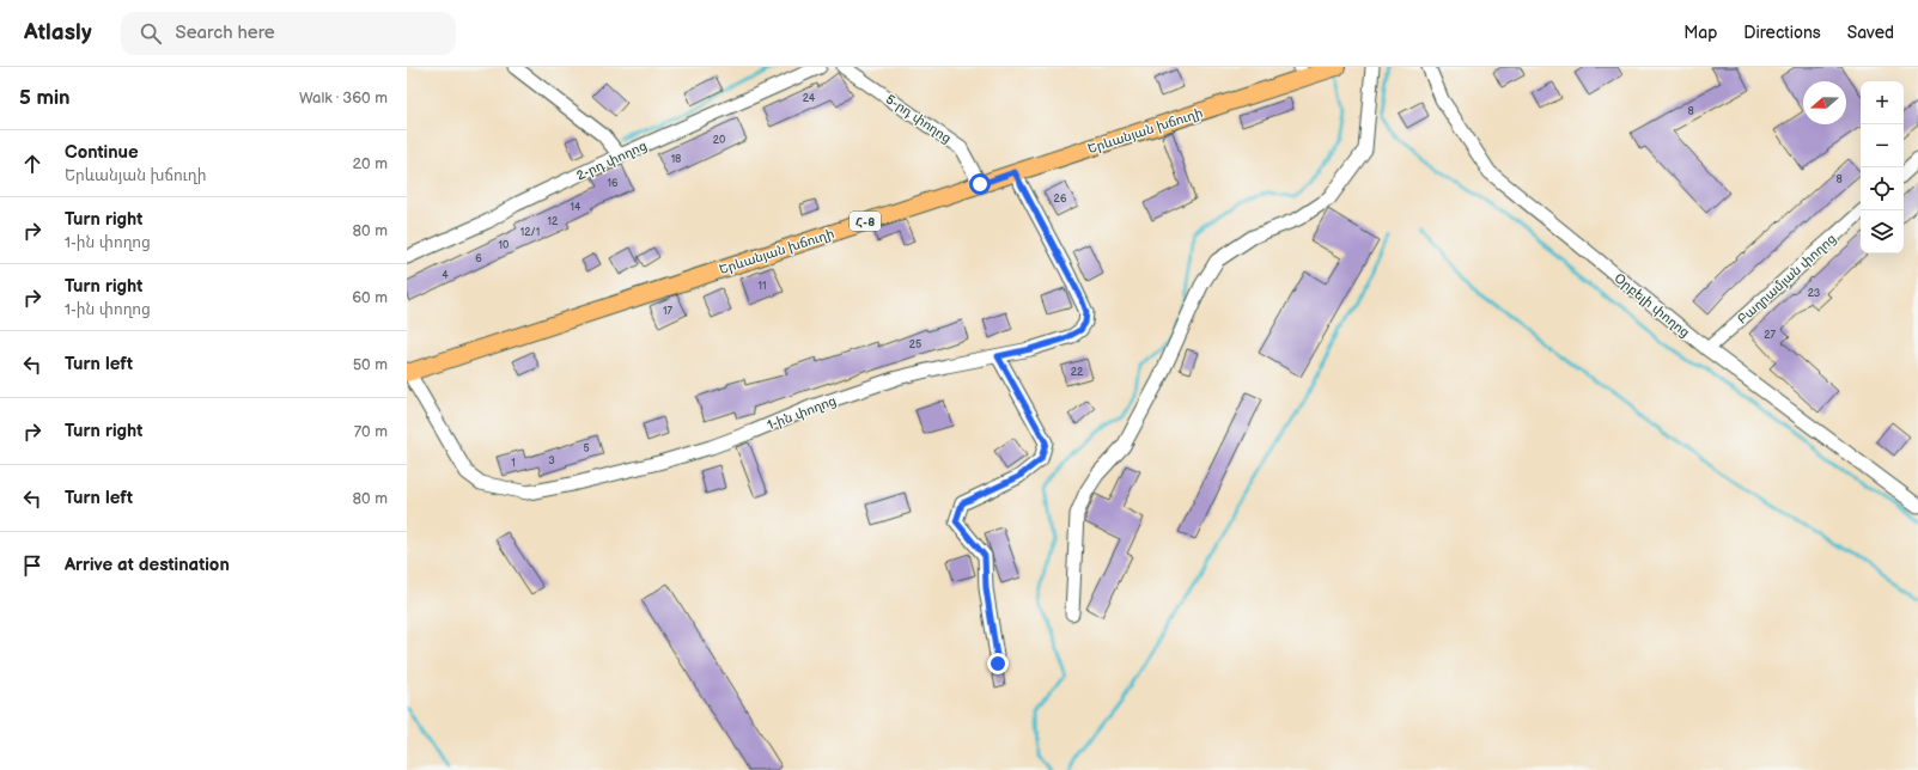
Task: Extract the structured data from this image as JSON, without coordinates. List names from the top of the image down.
{
  "streets": {
    "main road": ["Երևանյան խճուղի", "Հ-8"],
    "street": [
      "5-րդ փողոց",
      "2-րդ փողոց",
      "Բաղրամյան փողոց",
      "Օրբելի փողոց",
      "1-ին փողոց"
    ]
  },
  "crossings": [
    ["5-րդ փողոց", "Երևանյան խճուղի"],
    ["Երևանյան խճուղի", "1-ին փողոց"],
    ["Բաղրամյան փողոց", "Օրբելի փողոց"]
  ],
  "house_numbers": [
    "24",
    "8",
    "20",
    "18",
    "8",
    "16",
    "26",
    "14",
    "12",
    "12/1",
    "10",
    "6",
    "4",
    "11",
    "23",
    "17",
    "27",
    "25",
    "22",
    "5",
    "3",
    "1"
  ],
  "north": "left",
  "page": {
    "header": "Atlasly",
    "search": "Search here",
    "nav": ["Map", "Directions", "Saved"],
    "heading": ["5 min", "Walk · 360 m"],
    "map_buttons": ["+", "−"],
    "list": [
      ["Continue", "Երևանյան խճուղի", "20 m"],
      ["Turn right", "1-ին փողոց", "80 m"],
      ["Turn right", "1-ին փողոց", "60 m"],
      ["Turn left", "50 m"],
      ["Turn right", "70 m"],
      ["Turn left", "80 m"],
      "Arrive at destination"
    ]
  }
}
